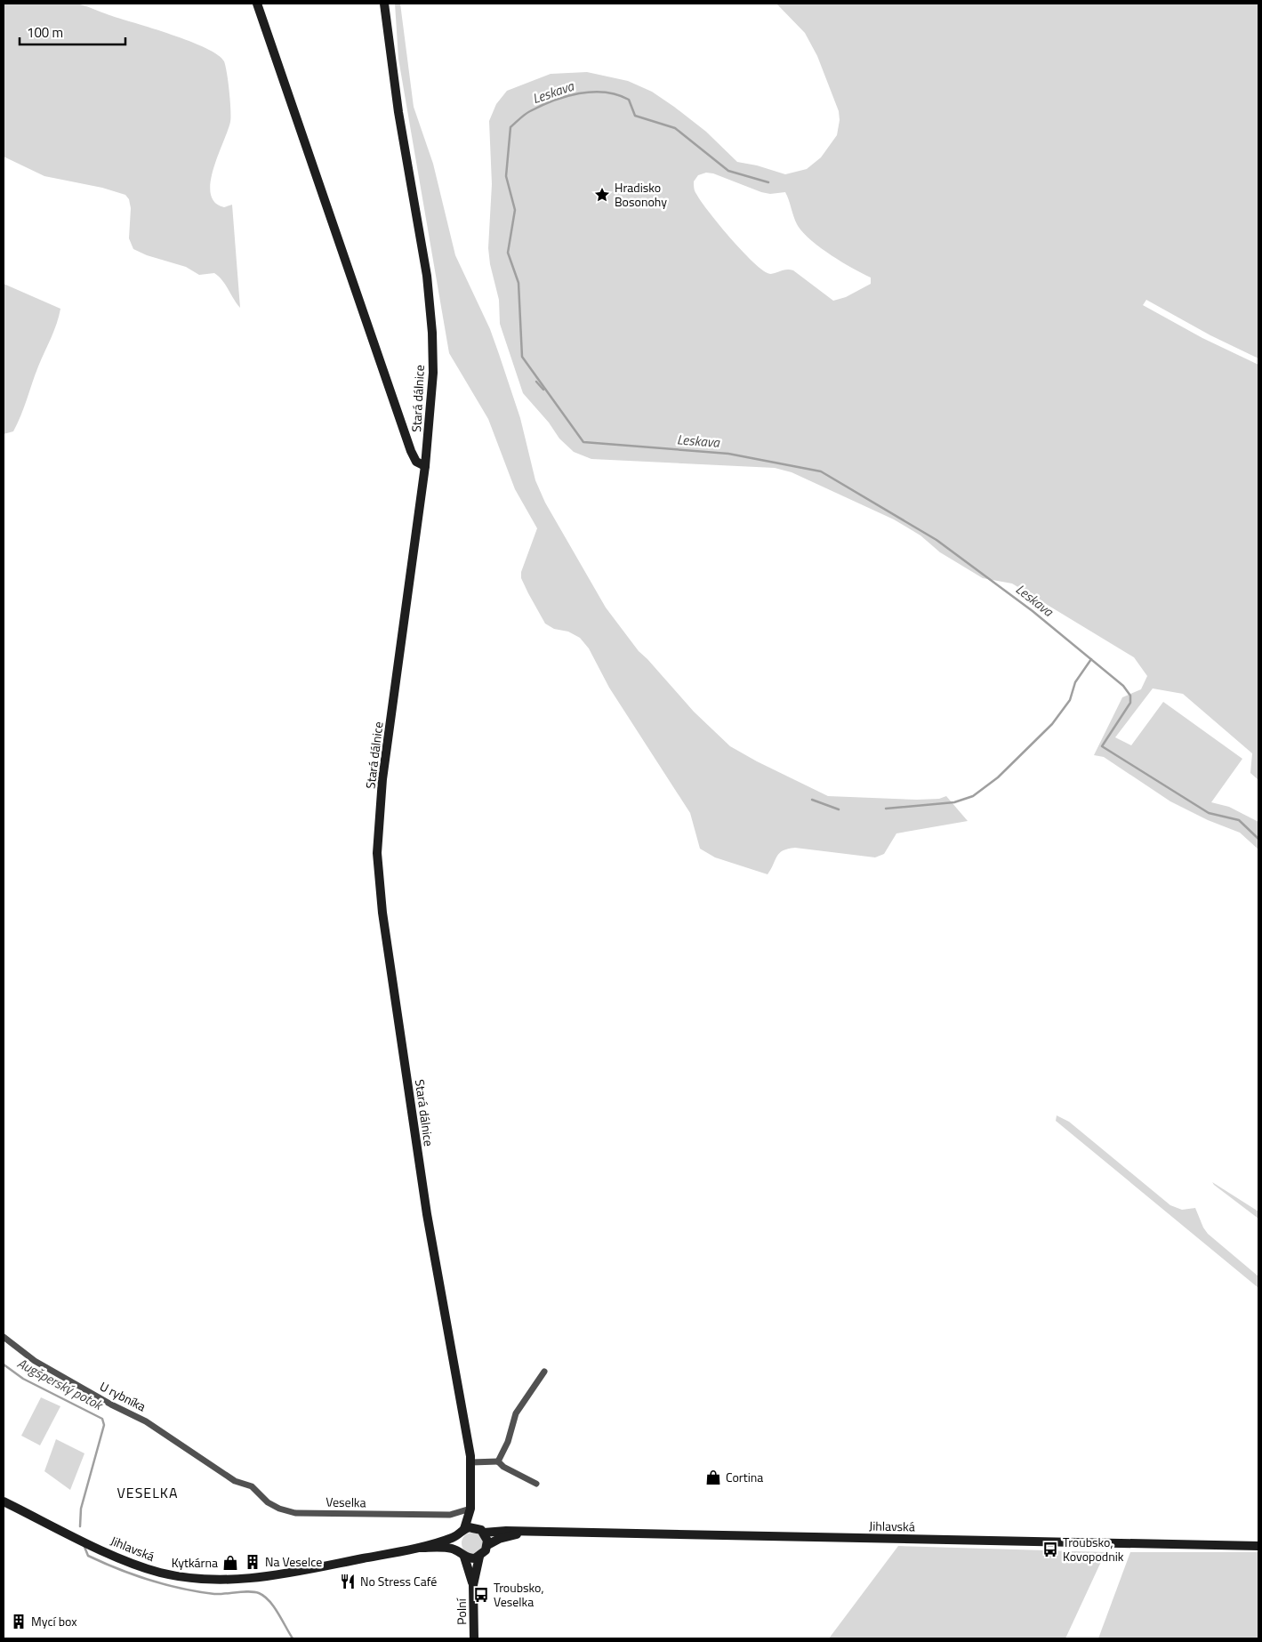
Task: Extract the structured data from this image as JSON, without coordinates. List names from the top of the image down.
{
  "streets": {
    "main road": ["Stará dálnice", "Jihlavská", "Polní"],
    "street": ["U rybníka", "Veselka"]
  },
  "crossings": [
    ["Stará dálnice", "Veselka"],
    ["Stará dálnice", "Jihlavská"],
    ["Stará dálnice", "Polní"],
    ["U rybníka", "Veselka"],
    ["Jihlavská", "Polní"]
  ],
  "districts": ["VESELKA"],
  "water": ["Leskava", "Augšperský potok"],
  "places": {
    "place": ["Hradisko Bosonohy"],
    "shop": ["Cortina", "Kytkárna"],
    "bus stop": ["Troubsko, Kovopodnik", "Troubsko, Veselka"],
    "building": ["Na Veselce", "Mycí box"],
    "restaurant": ["No Stress Café"]
  },
  "scale_bar": "100 m"
}
